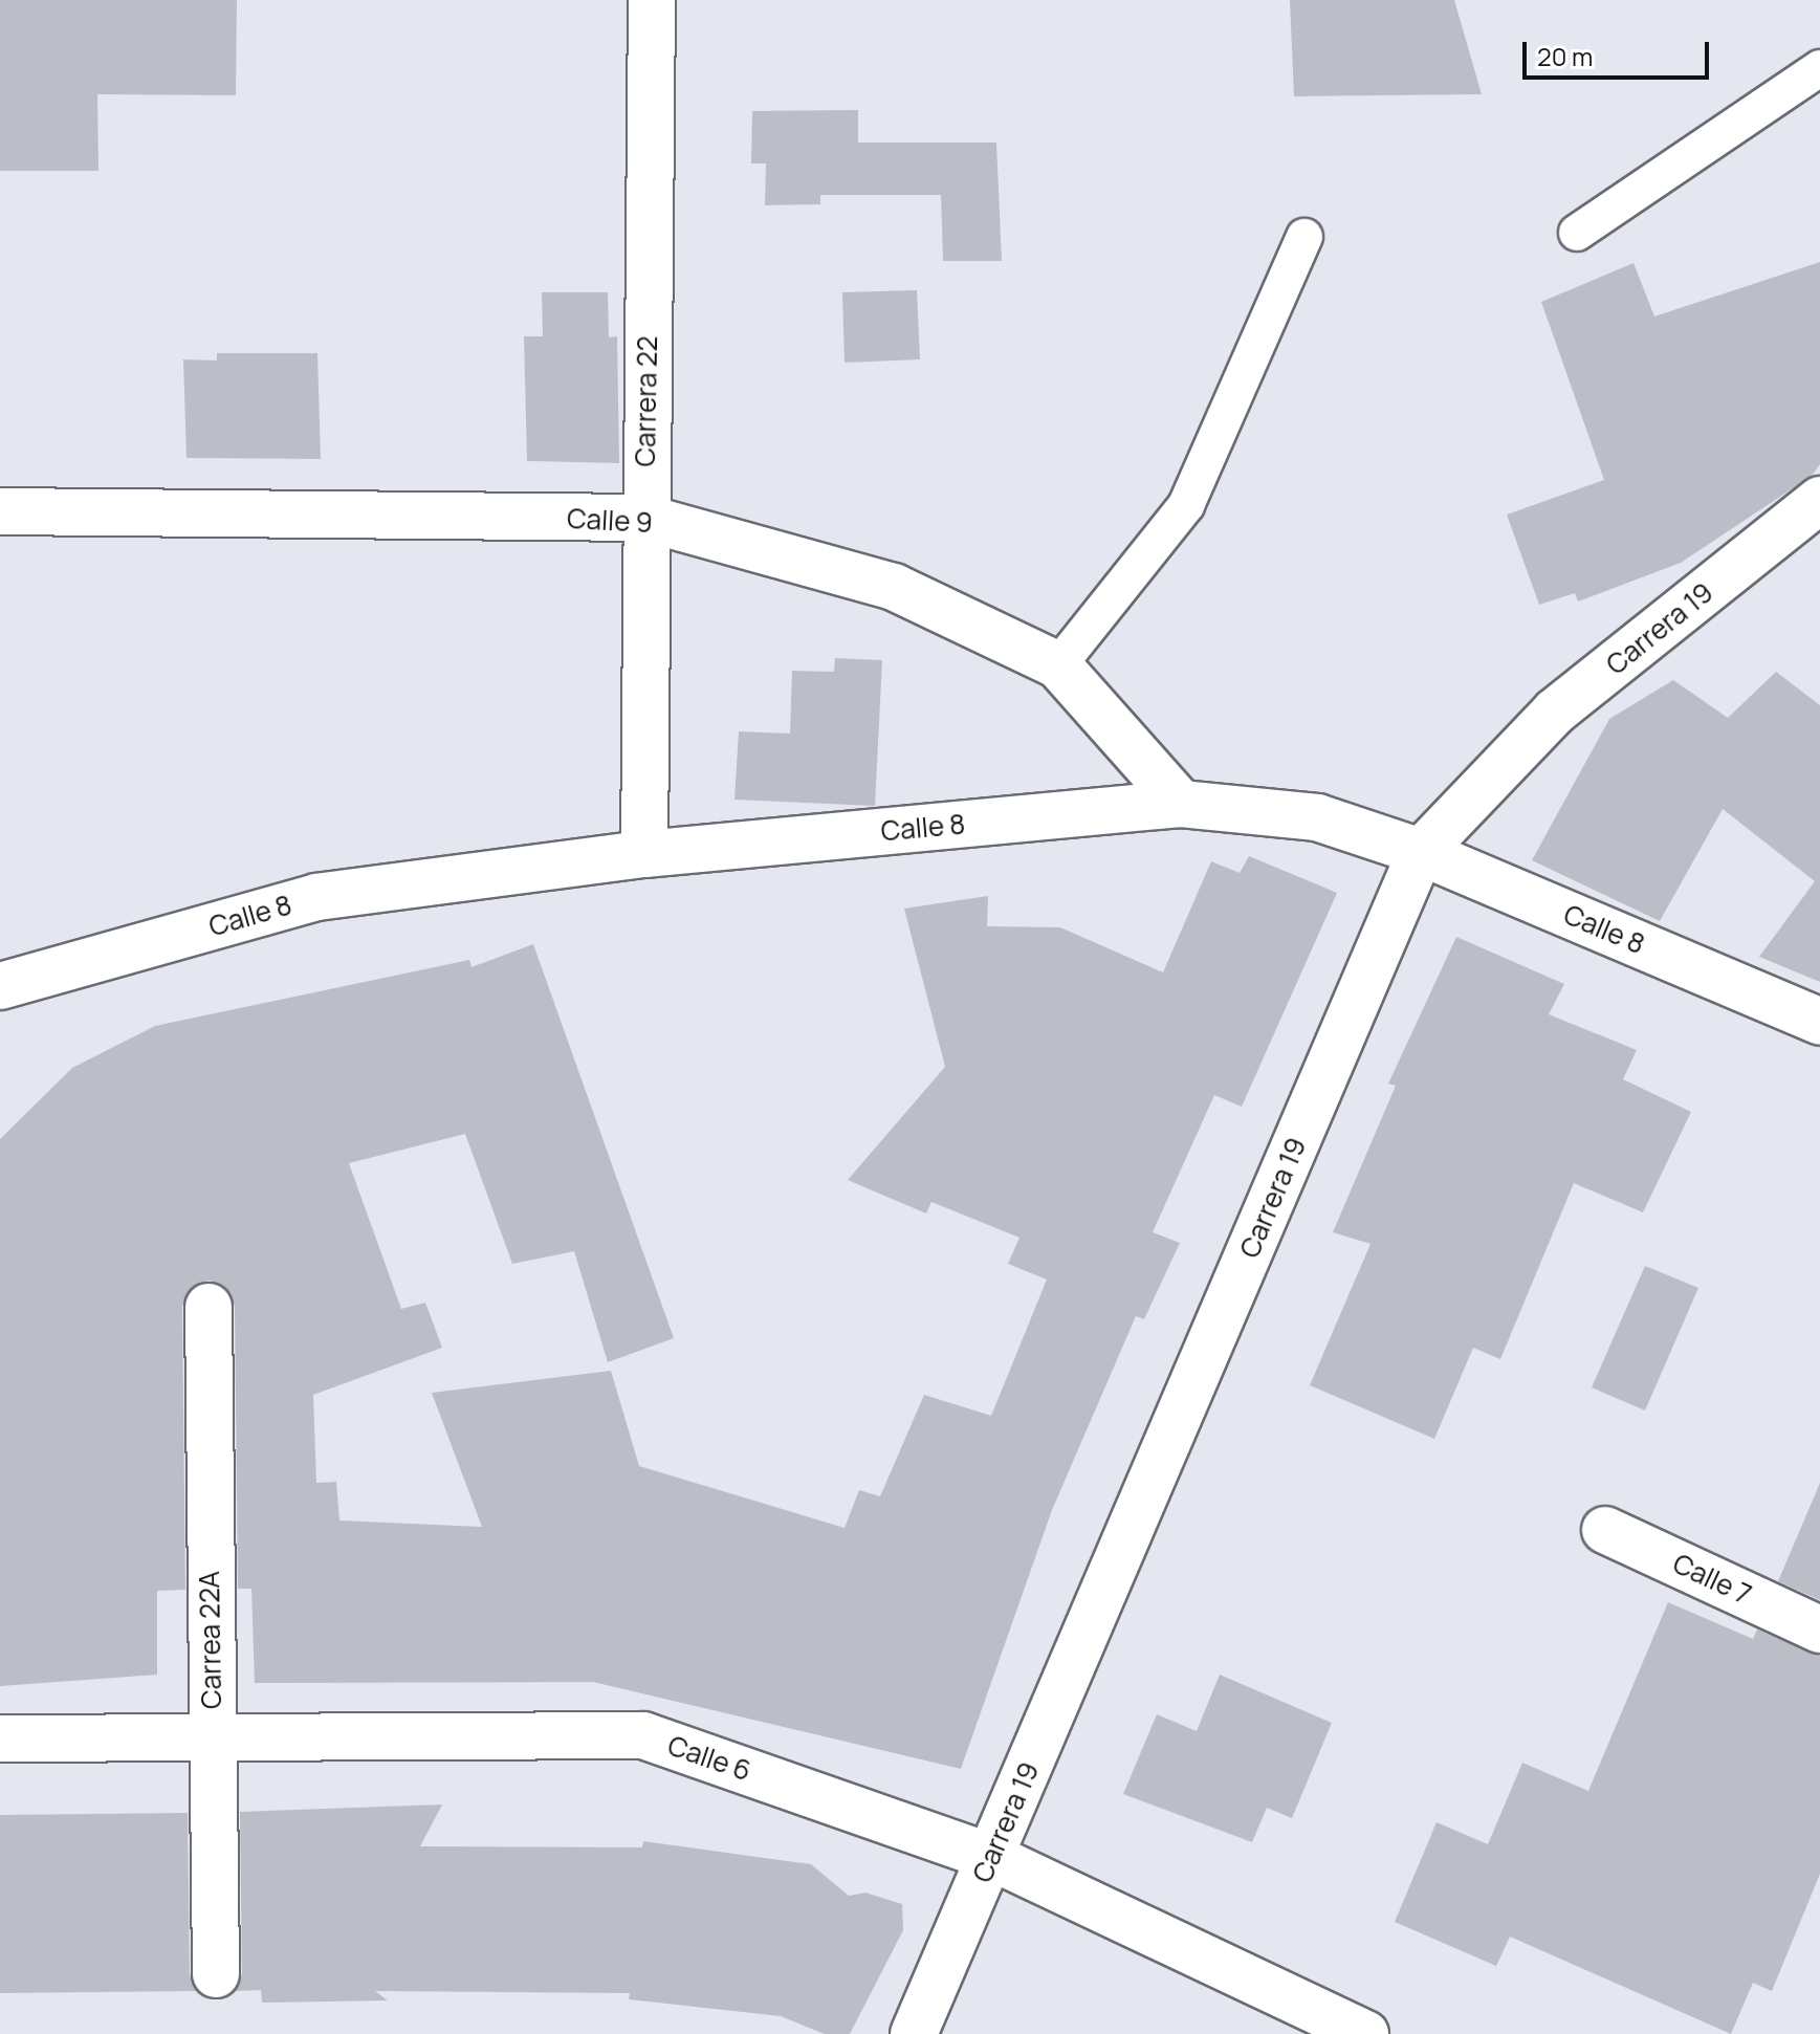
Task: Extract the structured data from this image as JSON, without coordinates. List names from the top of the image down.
{
  "streets": {
    "street": [
      "Carrera 22",
      "Calle 9",
      "Carrera 19",
      "Calle 8",
      "Calle 7",
      "Carrea 22A",
      "Calle 6"
    ]
  },
  "crossings": [
    ["Carrera 22", "Calle 9"],
    ["Carrera 22", "Calle 8"],
    ["Calle 9", "Calle 8"],
    ["Carrera 19", "Calle 8"],
    ["Carrera 19", "Calle 6"],
    ["Carrea 22A", "Calle 6"]
  ],
  "scale_bar": "20 m"
}
